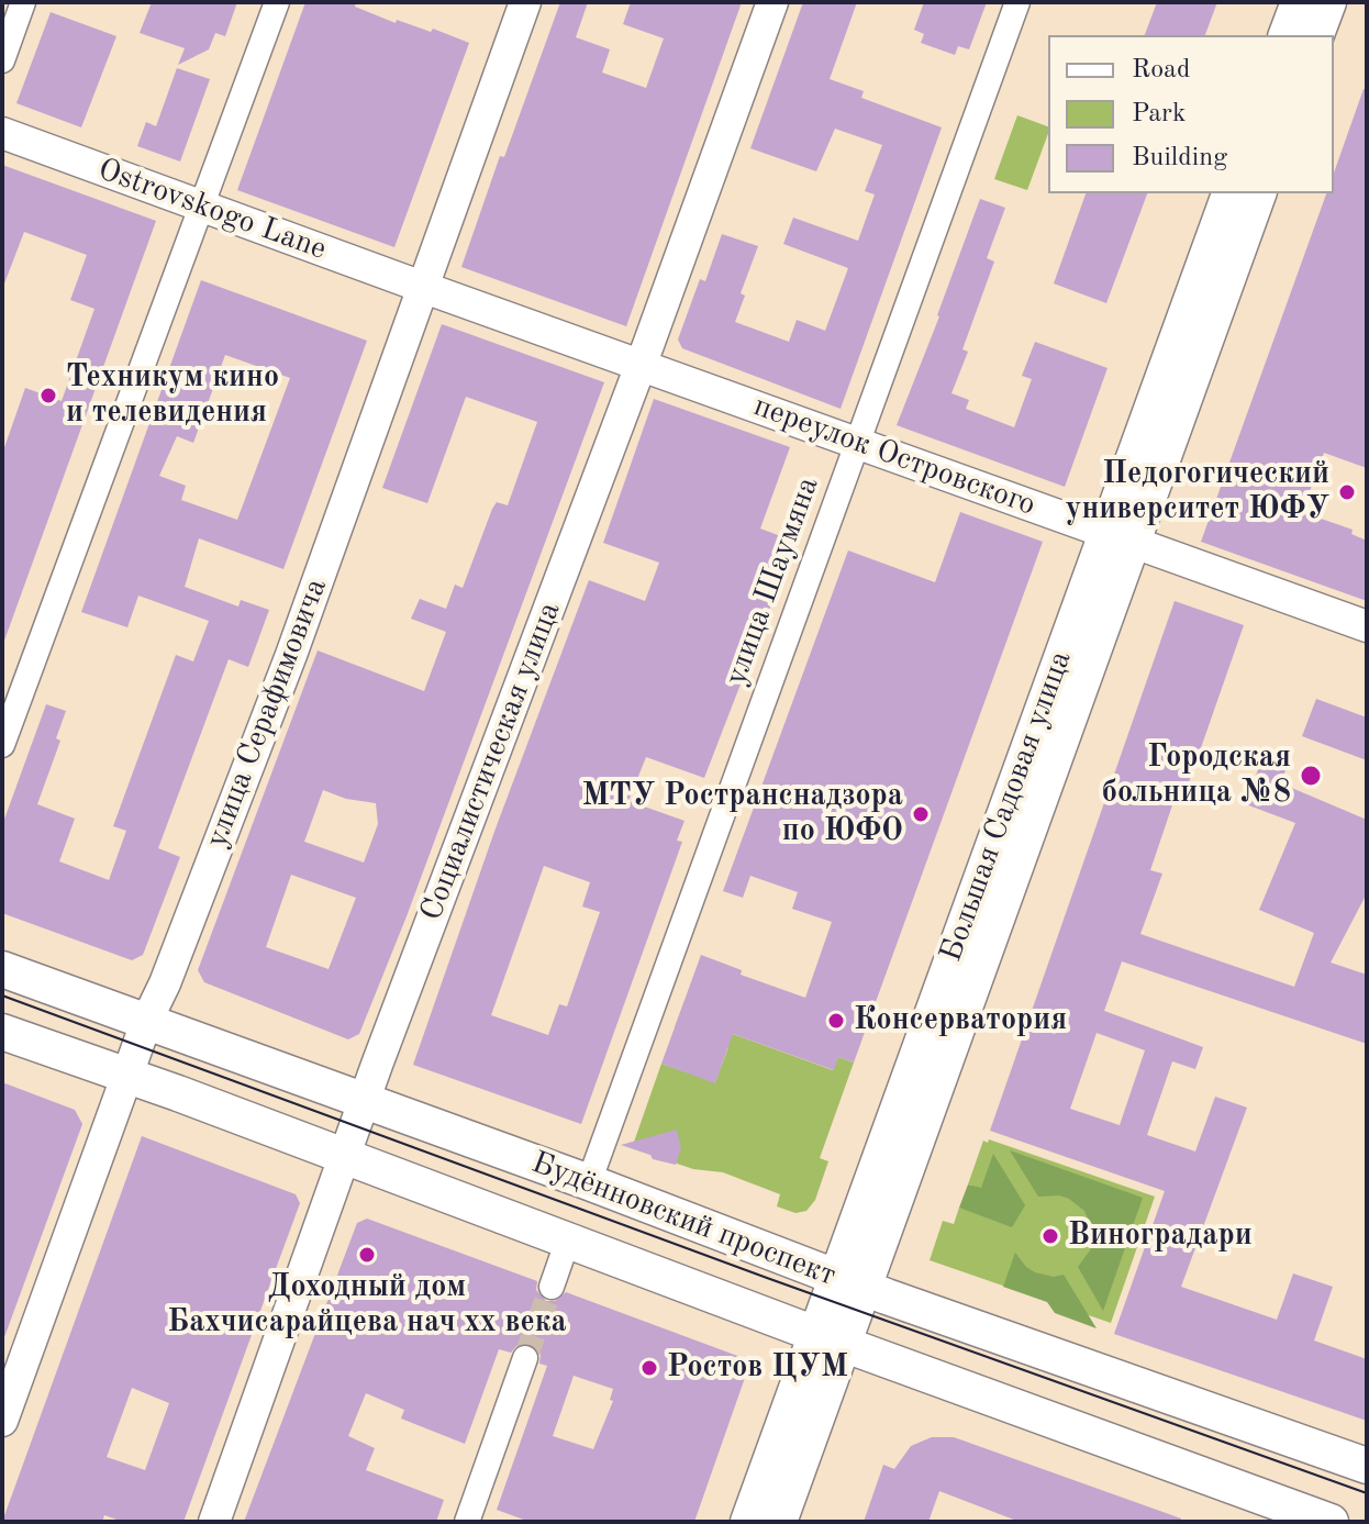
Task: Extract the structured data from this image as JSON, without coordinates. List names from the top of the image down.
{
  "streets": {
    "main road": ["Большая Садовая улица", "Будённовский проспект"],
    "street": [
      "Ostrovskogo Lane",
      "переулок Островского",
      "улица Шаумяна",
      "улица Серафимовича",
      "Социалистическая улица"
    ]
  },
  "crossings": [
    ["Ostrovskogo Lane", "переулок Островского"],
    ["Ostrovskogo Lane", "улица Серафимовича"],
    ["переулок Островского", "улица Шаумяна"],
    ["переулок Островского", "улица Серафимовича"],
    ["переулок Островского", "Социалистическая улица"],
    ["переулок Островского", "Большая Садовая улица"],
    ["улица Шаумяна", "Будённовский проспект"],
    ["улица Серафимовича", "Будённовский проспект"],
    ["Социалистическая улица", "Будённовский проспект"],
    ["Большая Садовая улица", "Будённовский проспект"]
  ],
  "places": [
    "Техникум кино и телевидения",
    "Педогогический университет ЮФУ",
    "Городская больница №8",
    "МТУ Ространснадзора по ЮФО",
    "Консерватория",
    "Виноградари",
    "Доходный дом Бахчисарайцева нач xx века",
    "Ростов ЦУМ"
  ],
  "legend": ["Road", "Park", "Building"]
}
